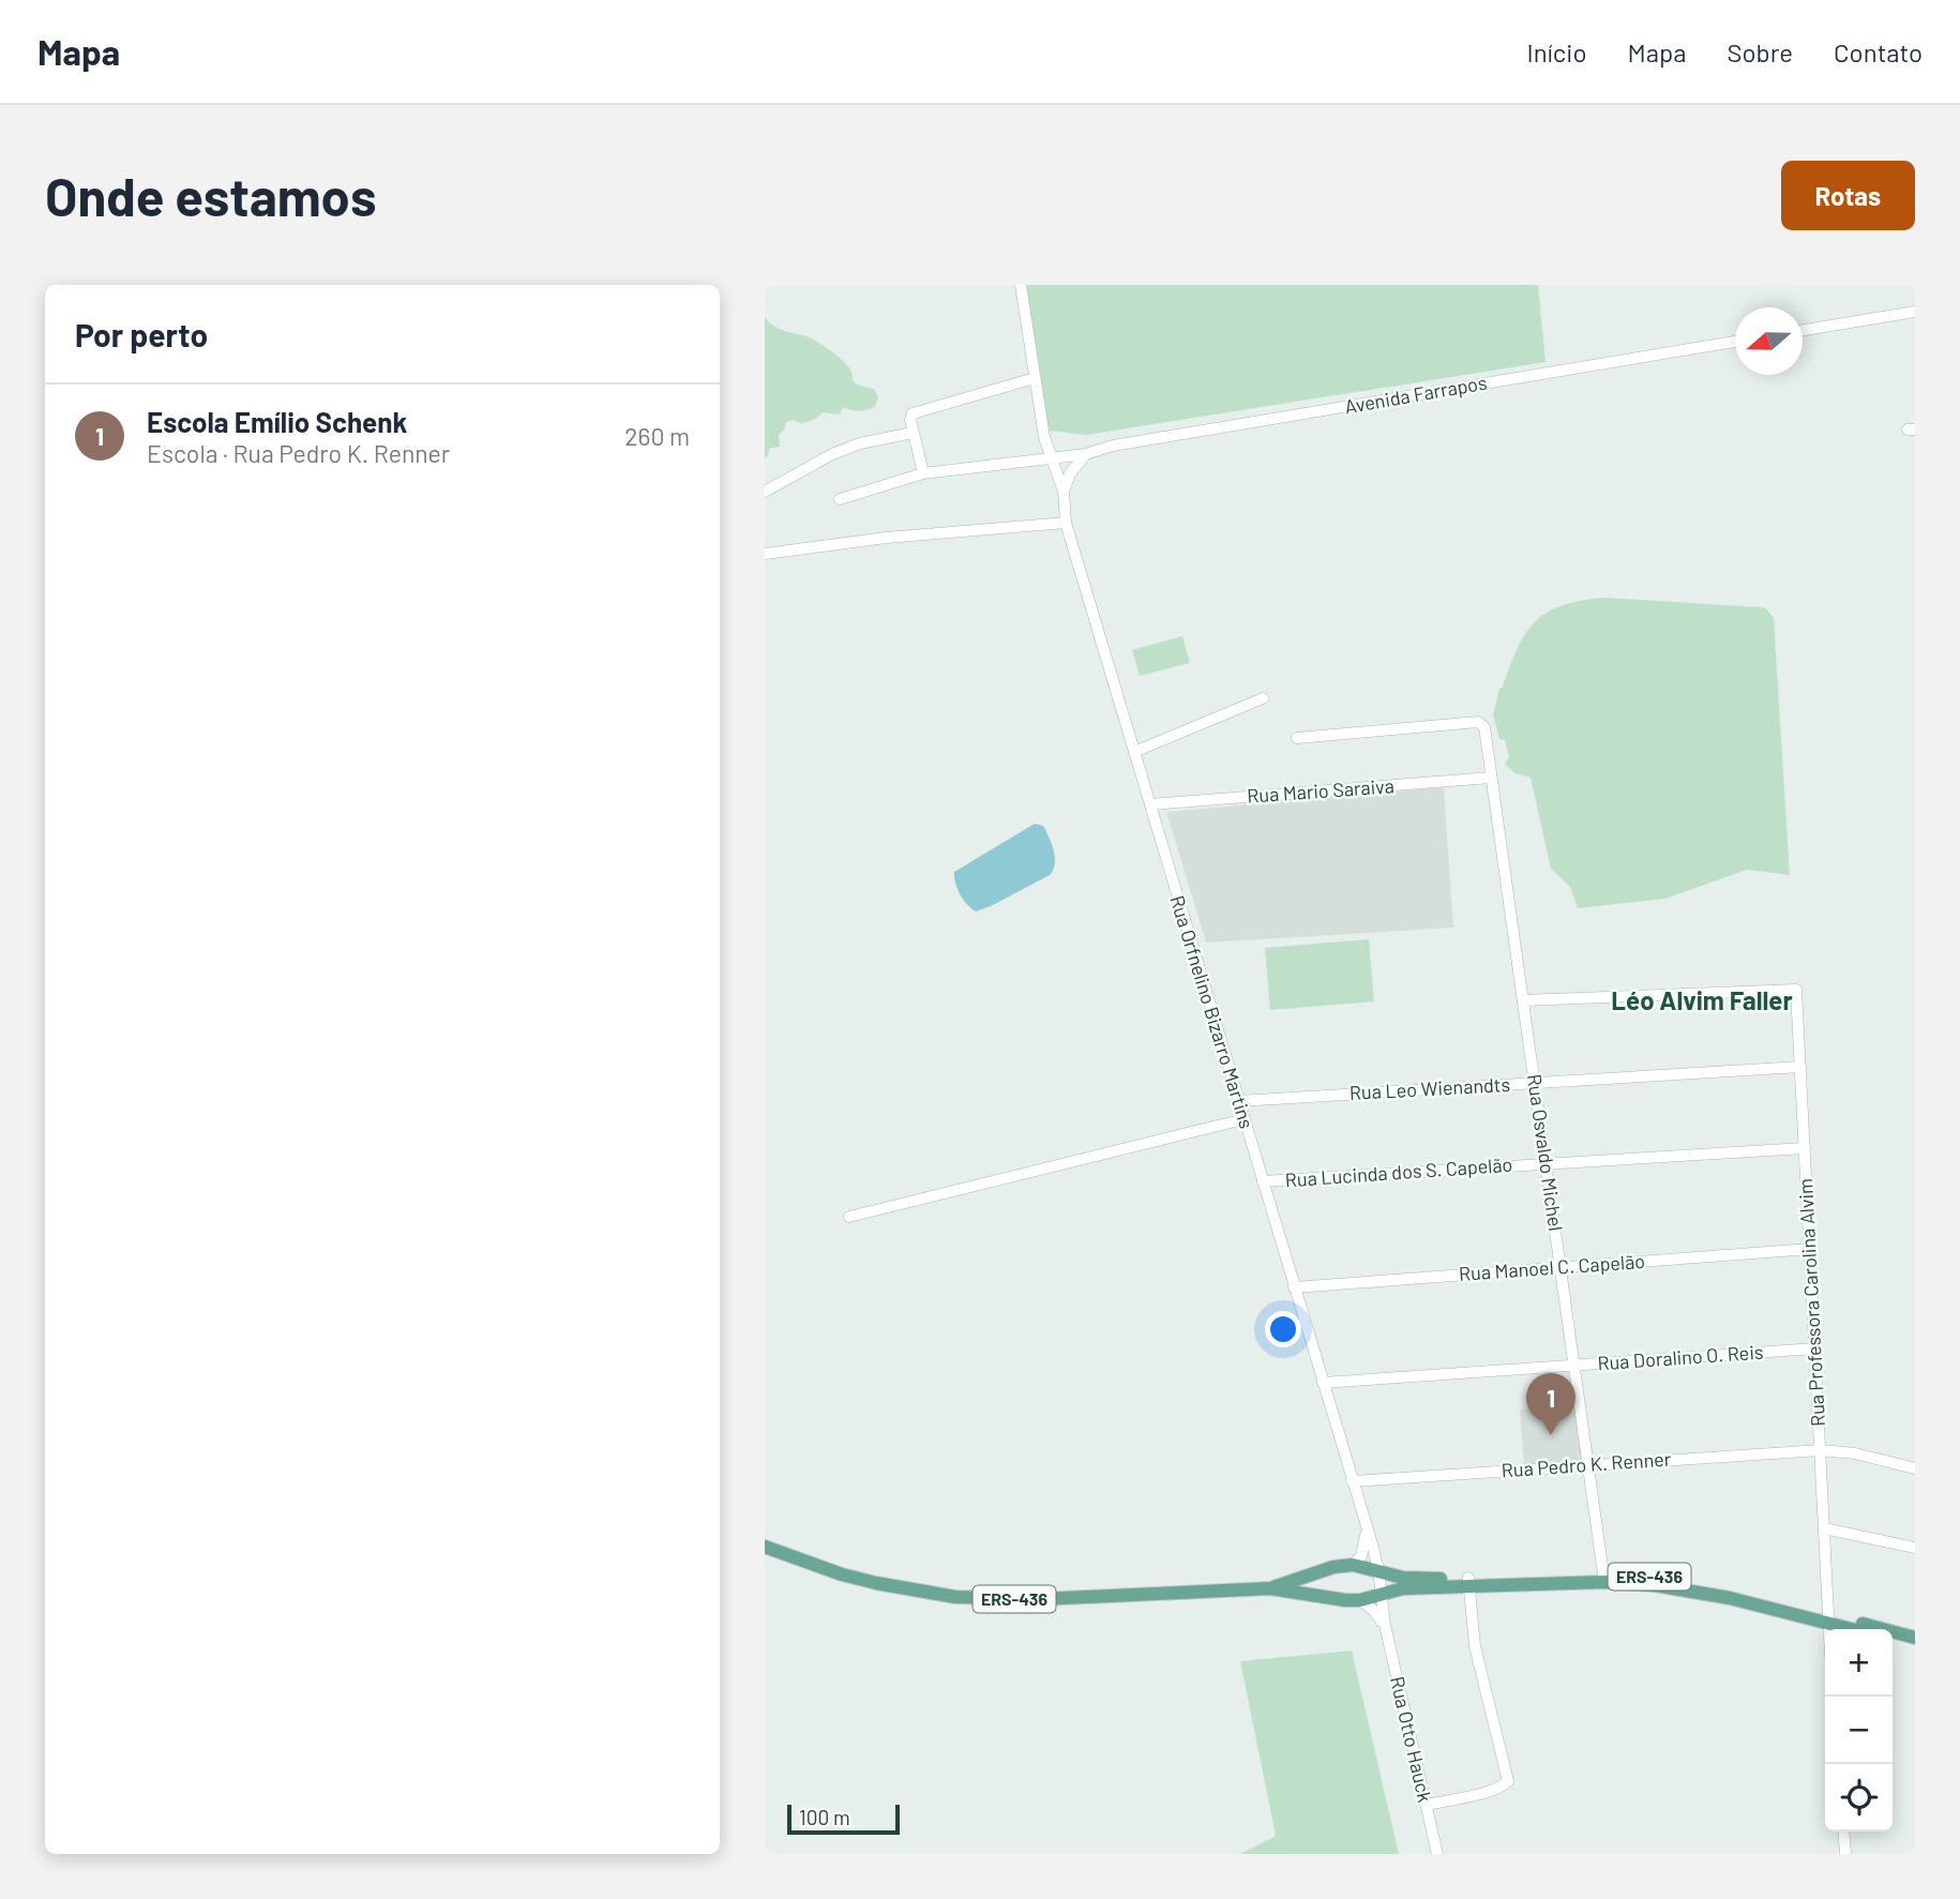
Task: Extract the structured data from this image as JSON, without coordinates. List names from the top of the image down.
{
  "streets": {
    "main road": ["ERS-436"],
    "street": [
      "Avenida Farrapos",
      "Rua Mario Saraiva",
      "Rua Orfnelino Bizarro Martins",
      "Rua Leo Wienandts",
      "Rua Osvaldo Michel",
      "Rua Lucinda dos S. Capelão",
      "Rua Manoel C. Capelão",
      "Rua Professora Carolina Alvim",
      "Rua Doralino O. Reis",
      "Rua Pedro K. Renner",
      "Rua Otto Hauck"
    ]
  },
  "crossings": [
    ["Avenida Farrapos", "Rua Orfnelino Bizarro Martins"],
    ["Rua Mario Saraiva", "Rua Orfnelino Bizarro Martins"],
    ["Rua Mario Saraiva", "Rua Osvaldo Michel"],
    ["Rua Orfnelino Bizarro Martins", "Rua Leo Wienandts"],
    ["Rua Orfnelino Bizarro Martins", "Rua Lucinda dos S. Capelão"],
    ["Rua Orfnelino Bizarro Martins", "Rua Manoel C. Capelão"],
    ["Rua Orfnelino Bizarro Martins", "Rua Doralino O. Reis"],
    ["Rua Orfnelino Bizarro Martins", "Rua Pedro K. Renner"],
    ["Rua Orfnelino Bizarro Martins", "ERS-436"],
    ["Rua Orfnelino Bizarro Martins", "Rua Otto Hauck"],
    ["Rua Leo Wienandts", "Rua Osvaldo Michel"],
    ["Rua Leo Wienandts", "Rua Professora Carolina Alvim"],
    ["Rua Osvaldo Michel", "Rua Lucinda dos S. Capelão"],
    ["Rua Osvaldo Michel", "Rua Manoel C. Capelão"],
    ["Rua Osvaldo Michel", "Rua Professora Carolina Alvim"],
    ["Rua Osvaldo Michel", "Rua Doralino O. Reis"],
    ["Rua Osvaldo Michel", "Rua Pedro K. Renner"],
    ["Rua Osvaldo Michel", "ERS-436"],
    ["Rua Lucinda dos S. Capelão", "Rua Professora Carolina Alvim"],
    ["Rua Manoel C. Capelão", "Rua Professora Carolina Alvim"],
    ["Rua Professora Carolina Alvim", "Rua Doralino O. Reis"],
    ["Rua Professora Carolina Alvim", "Rua Pedro K. Renner"],
    ["Rua Professora Carolina Alvim", "ERS-436"]
  ],
  "districts": ["Léo Alvim Faller"],
  "scale_bar": "100 m",
  "north": "left",
  "page": {
    "header": "Mapa",
    "nav": [
      "Início",
      "Mapa",
      "Sobre",
      "Contato"
    ],
    "buttons": "Rotas",
    "title": "Onde estamos",
    "heading": "Por perto",
    "list": [
      {
        "mark": "1",
        "name": "Escola Emílio Schenk",
        "note": "Escola · Rua Pedro K. Renner",
        "value": "260 m"
      }
    ],
    "pins": "1",
    "map_buttons": ["+", "−"],
    "scale": "100 m"
  }
}
